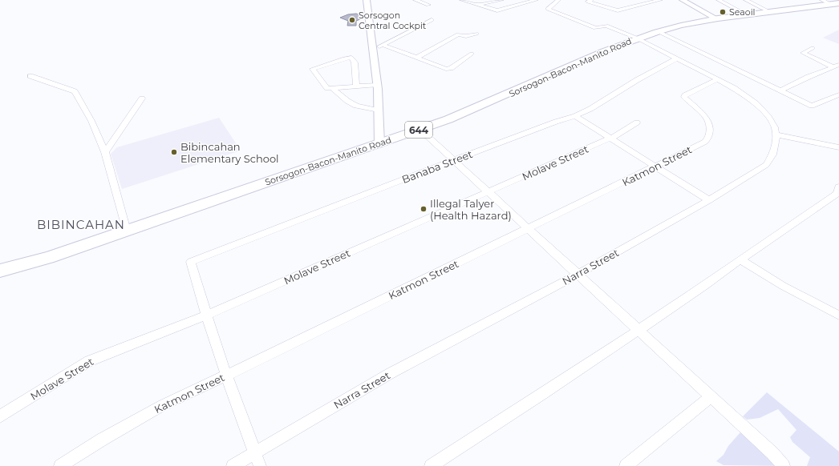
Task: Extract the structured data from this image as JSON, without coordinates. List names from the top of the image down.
{
  "streets": {
    "main road": ["Sorsogon-Bacon-Manito Road", "644"],
    "street": [
      "Molave Street",
      "Katmon Street",
      "Banaba Street",
      "Narra Street"
    ]
  },
  "crossings": [
    ["Sorsogon-Bacon-Manito Road", "Narra Street"],
    ["Molave Street", "Banaba Street"],
    ["Katmon Street", "Narra Street"],
    ["Banaba Street", "Narra Street"]
  ],
  "districts": ["BIBINCAHAN"],
  "places": [
    "Seaoil",
    "Sorsogon Central Cockpit",
    "Bibincahan Elementary School",
    "Illegal Talyer (Health Hazard)"
  ]
}
